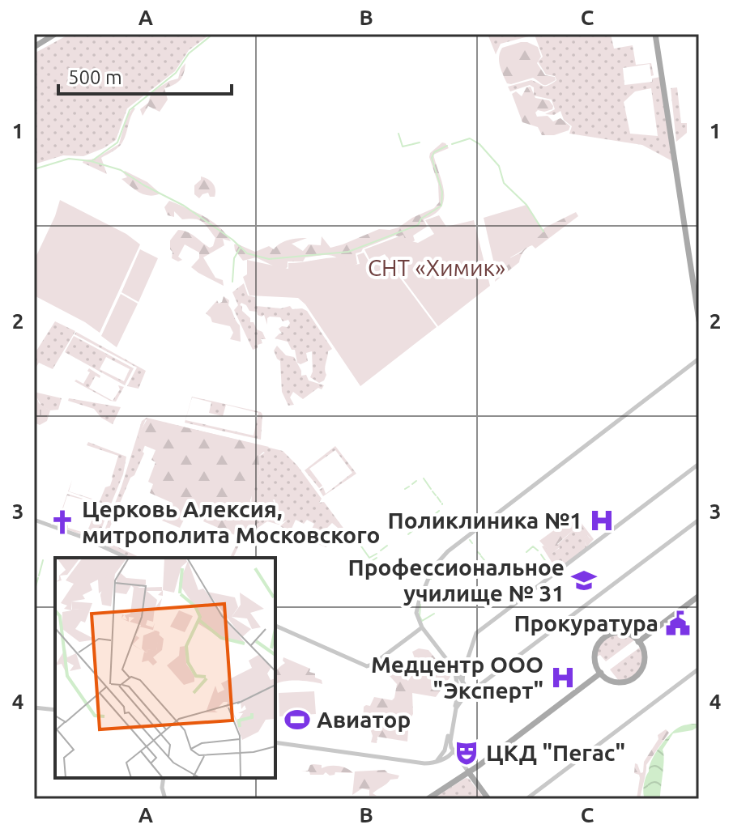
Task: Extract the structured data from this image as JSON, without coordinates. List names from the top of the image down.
{
  "parks": ["СНТ «Химик»"],
  "places": {
    "hospital": ["Поликлиника №1", "Медцентр ООО \"Эксперт\""],
    "church": ["Церковь Алексия, митрополита Московского"],
    "school or university": ["Профессиональное училище № 31"],
    "public building": ["Прокуратура"],
    "sports": ["Авиатор"],
    "theatre": ["ЦКД \"Пегас\""]
  },
  "scale_bar": "500 m",
  "grid": {
    "columns": ["A", "B", "C"],
    "rows": [
      "1",
      "2",
      "3",
      "4"
    ]
  }
}
